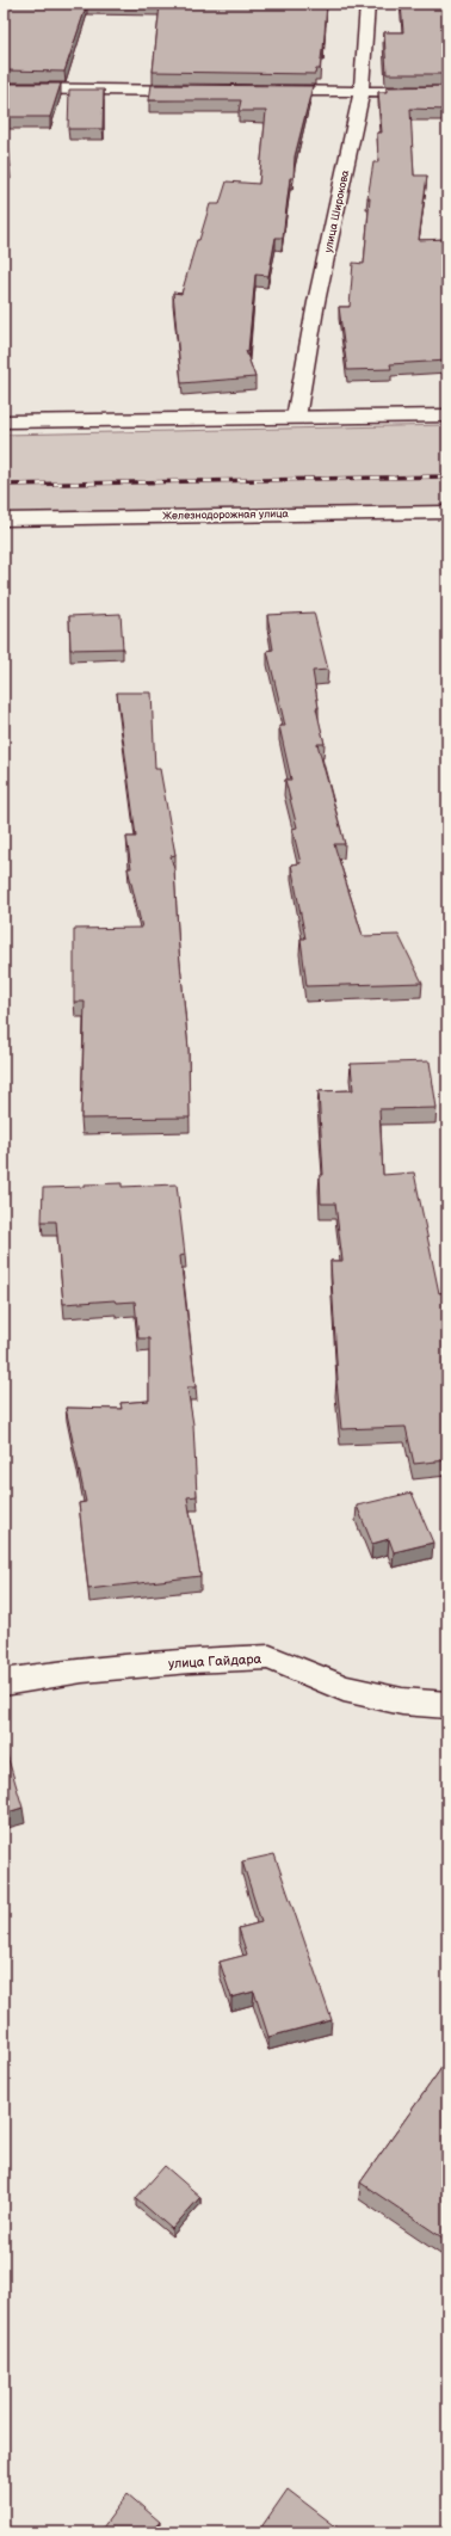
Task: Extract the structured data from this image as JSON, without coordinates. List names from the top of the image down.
{
  "streets": {
    "street": ["улица Широкова", "Железнодорожная улица", "улица Гайдара"]
  }
}
